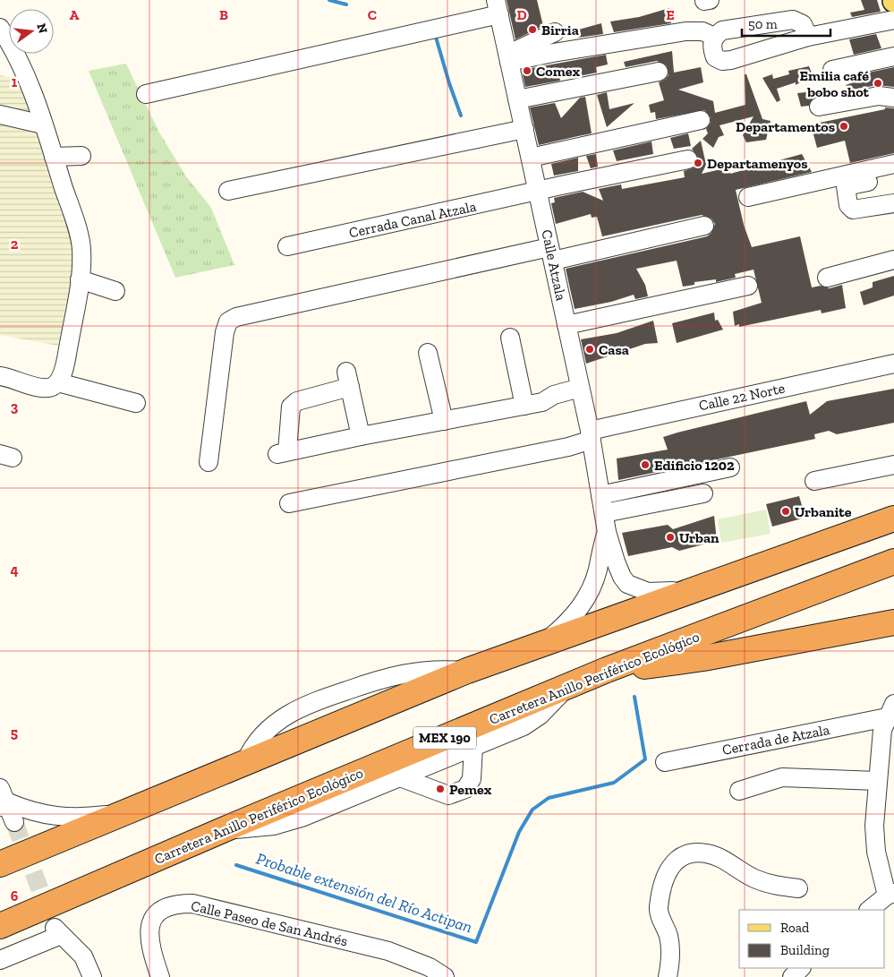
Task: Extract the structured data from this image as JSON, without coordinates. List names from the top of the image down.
{
  "streets": {
    "highway": ["Carretera Anillo Periférico Ecológico", "MEX 190"],
    "street": [
      "Cerrada Canal Atzala",
      "Calle Atzala",
      "Calle 22 Norte",
      "Cerrada de Atzala",
      "Calle Paseo de San Andrés"
    ]
  },
  "crossings": [
    ["Cerrada Canal Atzala", "Calle Atzala"],
    ["Calle Atzala", "Calle 22 Norte"]
  ],
  "water": ["Probable extensión del Río Actipan"],
  "places": [
    "Birria",
    "Comex",
    "Emilia café bobo shot",
    "Departamentos",
    "Departamenyos",
    "Casa",
    "Edificio 1202",
    "Urbanite",
    "Urban",
    "Pemex"
  ],
  "legend": ["Road", "Building"],
  "scale_bar": "50 m",
  "north": "right",
  "grid": {
    "columns": [
      "A",
      "B",
      "C",
      "D",
      "E"
    ],
    "rows": [
      "1",
      "2",
      "3",
      "4",
      "5",
      "6"
    ]
  }
}
